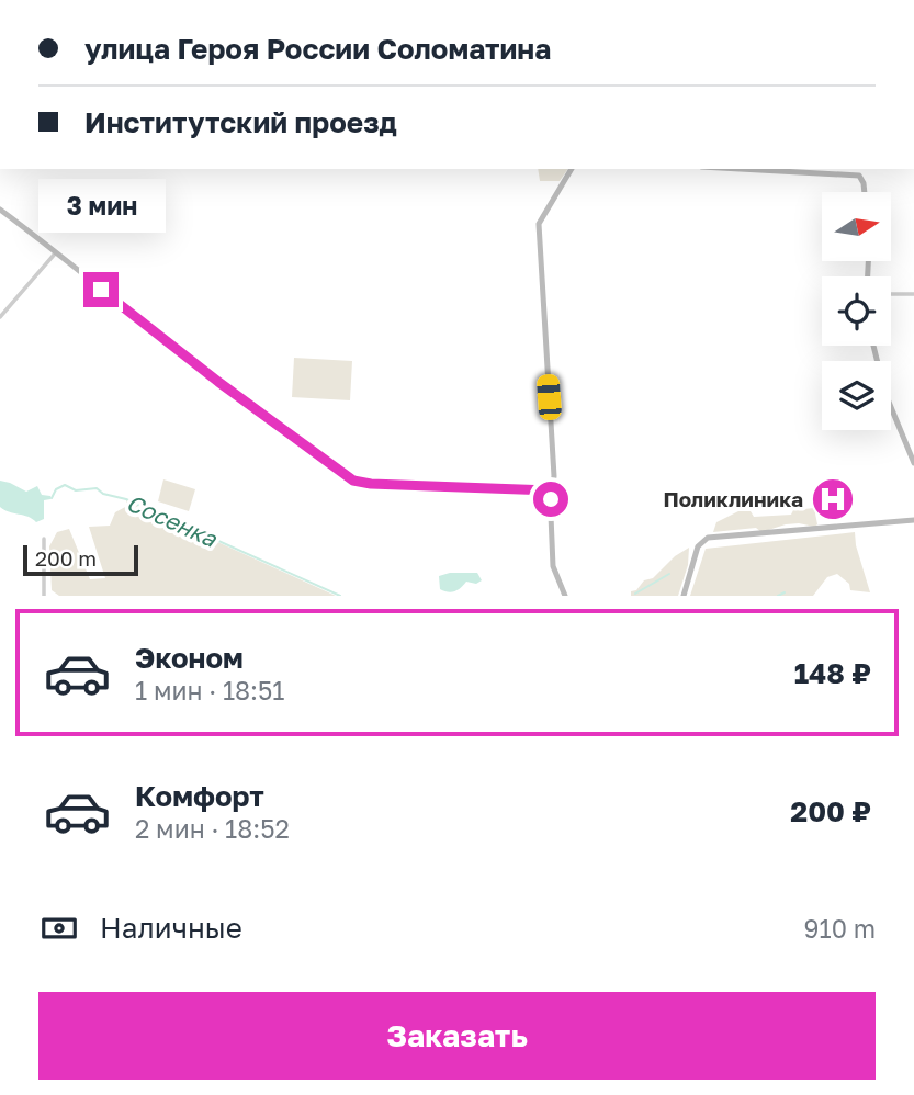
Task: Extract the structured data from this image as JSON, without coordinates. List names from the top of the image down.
{
  "water": ["Сосенка"],
  "places": {
    "hospital": ["Поликлиника"]
  },
  "scale_bar": "200 m",
  "north": "right",
  "page": {
    "banner": ["улица Героя России Соломатина", "Институтский проезд"],
    "bubble": "3 мин",
    "scale": "200 m",
    "list": [
      {
        "name": "Эконом",
        "note": "1 мин · 18:51",
        "value": "148 ₽"
      },
      {
        "name": "Комфорт",
        "note": "2 мин · 18:52",
        "value": "200 ₽"
      }
    ],
    "pay": ["Наличные", "910 m"],
    "buttons": "Заказать"
  }
}
